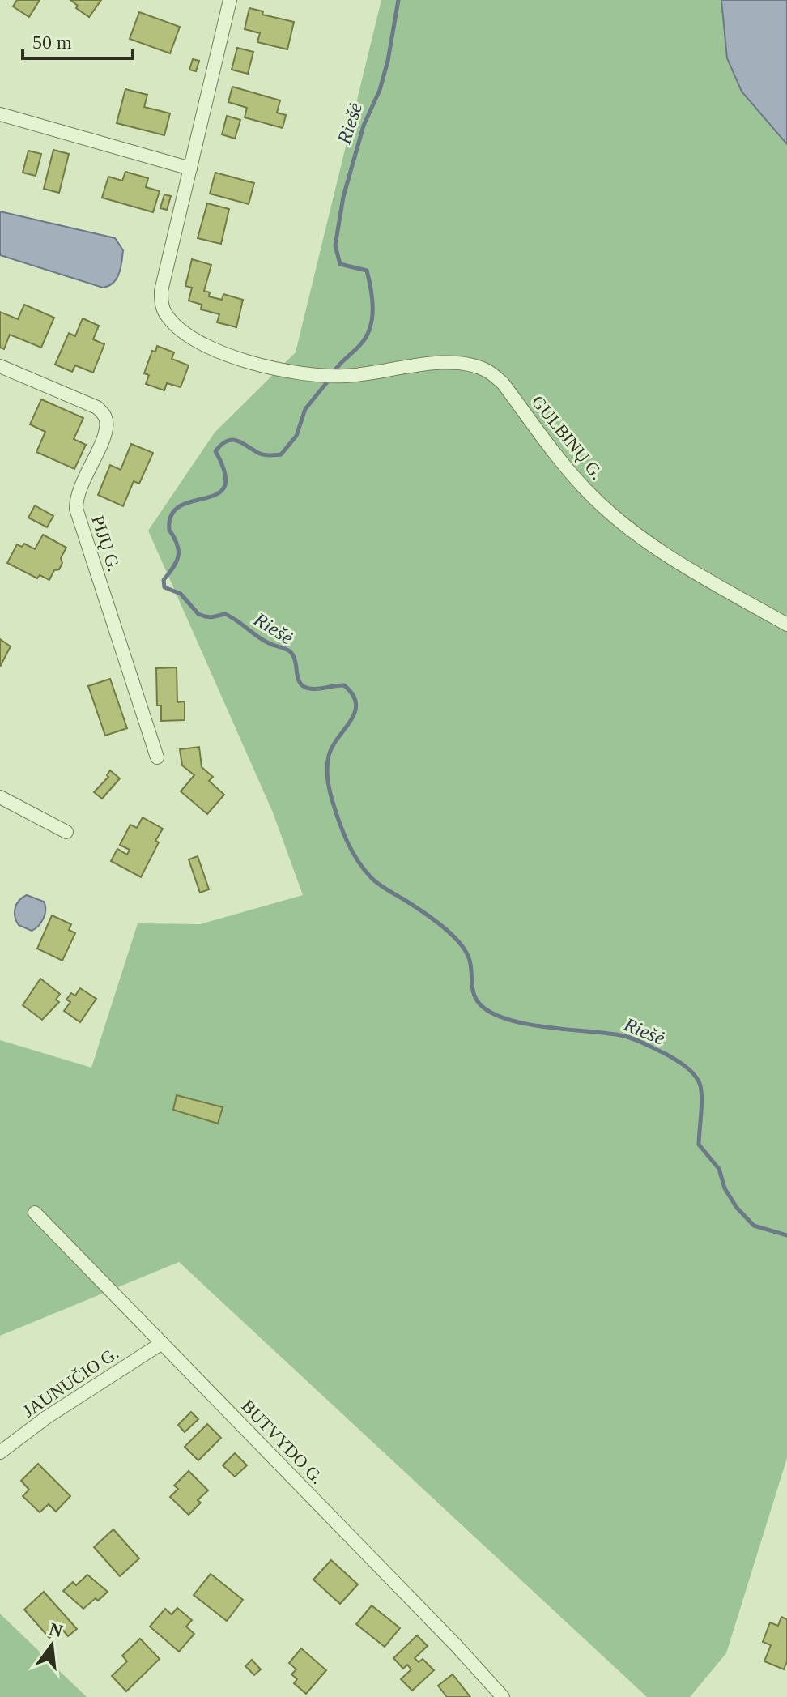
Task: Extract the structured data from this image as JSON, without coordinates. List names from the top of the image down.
{
  "streets": {
    "street": [
      "GULBINŲ G.",
      "PIJŲ G.",
      "JAUNUČIO G.",
      "BUTVYDO G."
    ]
  },
  "crossings": [
    ["JAUNUČIO G.", "BUTVYDO G."]
  ],
  "water": ["Riešė"],
  "scale_bar": "50 m",
  "north": "top"
}
